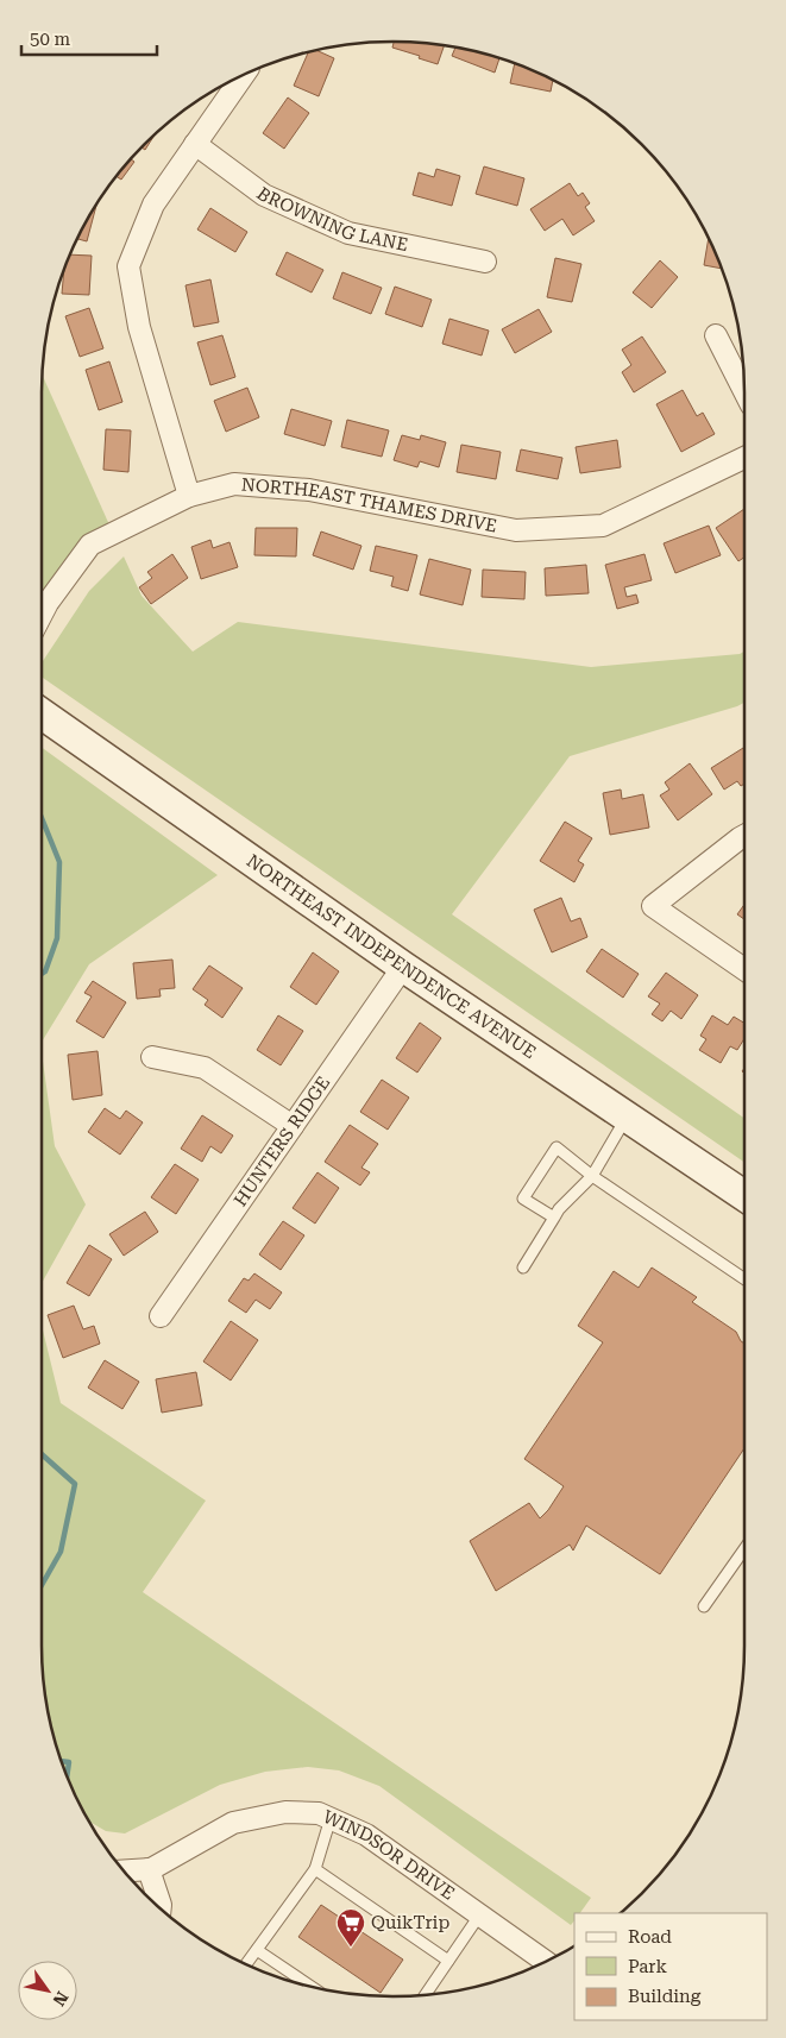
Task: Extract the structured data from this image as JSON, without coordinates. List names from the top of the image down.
{
  "streets": {
    "street": [
      "BROWNING LANE",
      "NORTHEAST THAMES DRIVE",
      "NORTHEAST INDEPENDENCE AVENUE",
      "HUNTERS RIDGE",
      "WINDSOR DRIVE"
    ]
  },
  "crossings": [
    ["NORTHEAST INDEPENDENCE AVENUE", "HUNTERS RIDGE"]
  ],
  "places": {
    "supermarket": ["QuikTrip"]
  },
  "legend": ["Road", "Park", "Building"],
  "scale_bar": "50 m",
  "north": "bottom right"
}
